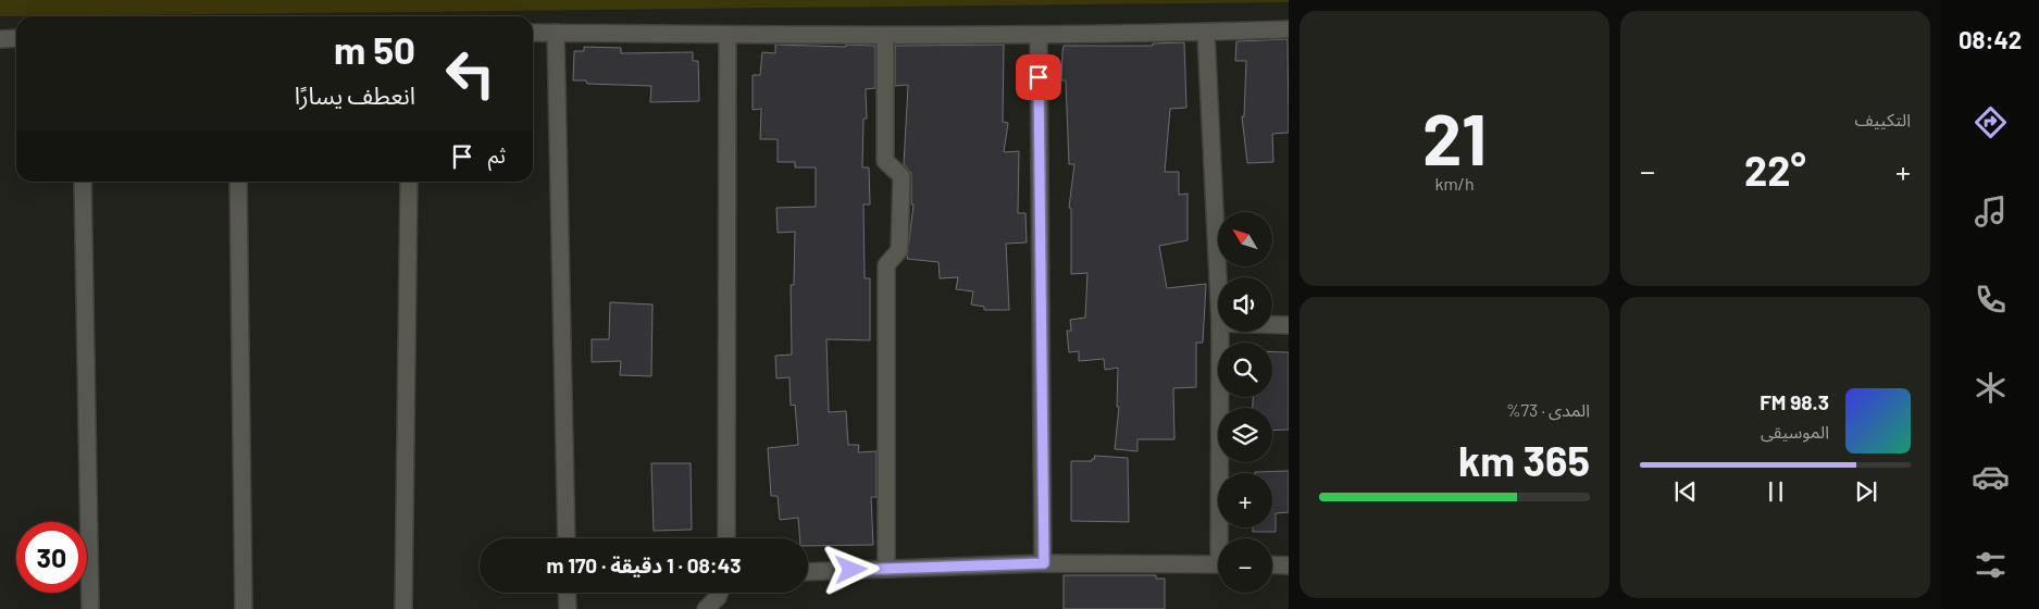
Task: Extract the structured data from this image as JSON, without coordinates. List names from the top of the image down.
{
  "north": "top left",
  "page": {
    "tabs": "08:42",
    "tile": [
      "التكييف",
      ["21", "km/h"],
      ["المدى · 73%", "365 km"]
    ],
    "turn": ["50 m", "انعطف يسارًا"],
    "then": "ثم",
    "heat": ["−", "22°", "+"],
    "map_buttons": ["+", "−"],
    "song": ["98.3 FM", "الموسيقى"],
    "limit": "30",
    "trip": "08:43 · 1 دقيقة · 170 m"
  }
}
